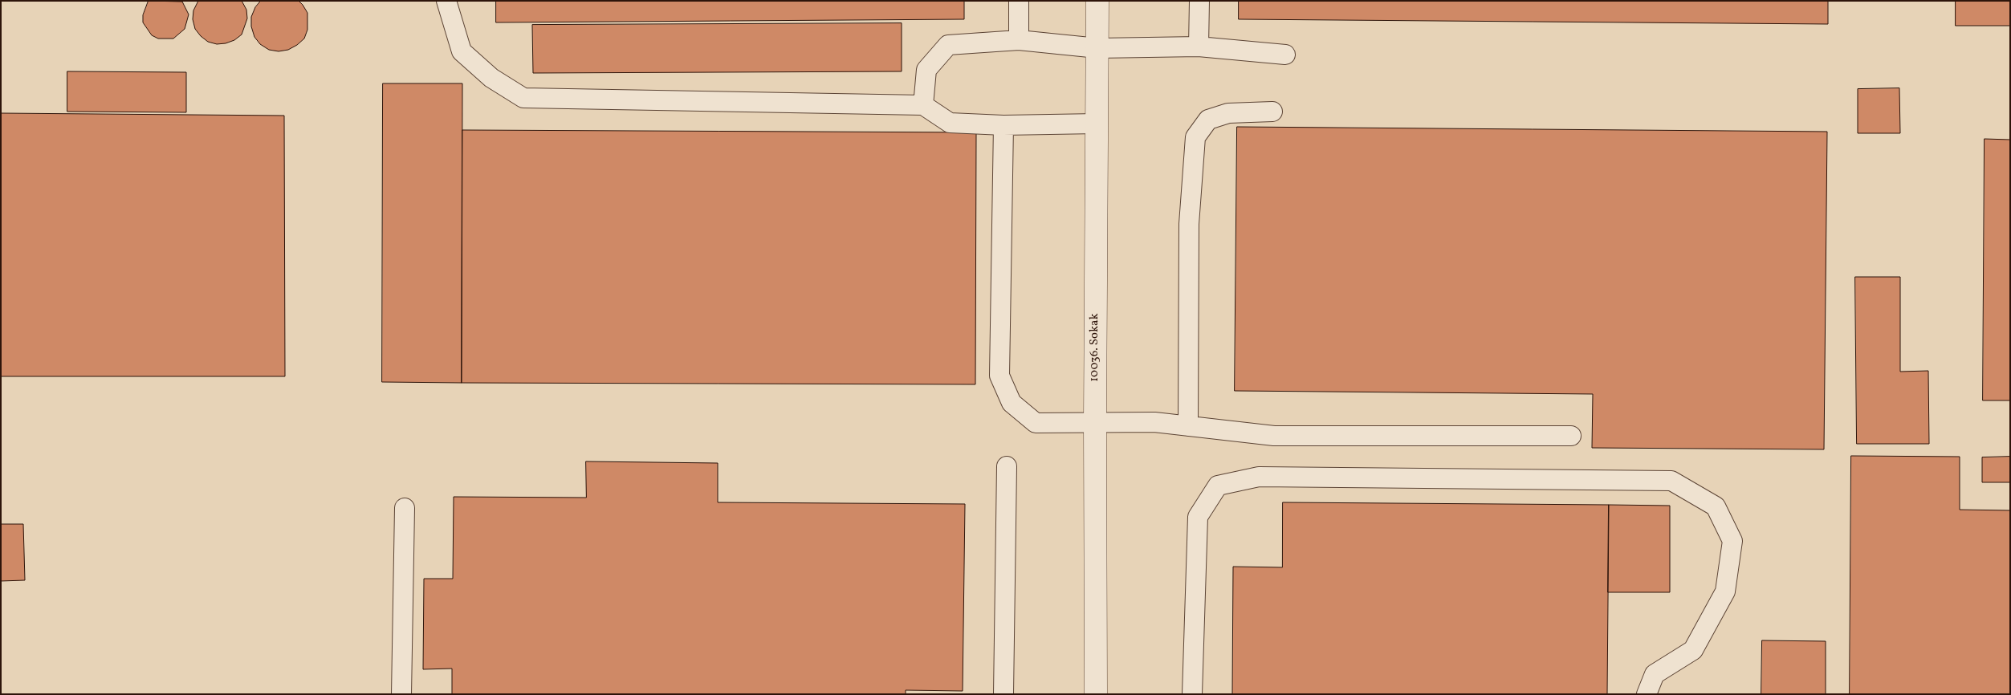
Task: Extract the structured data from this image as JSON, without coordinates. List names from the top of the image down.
{
  "streets": {
    "street": ["10036. Sokak"]
  }
}
